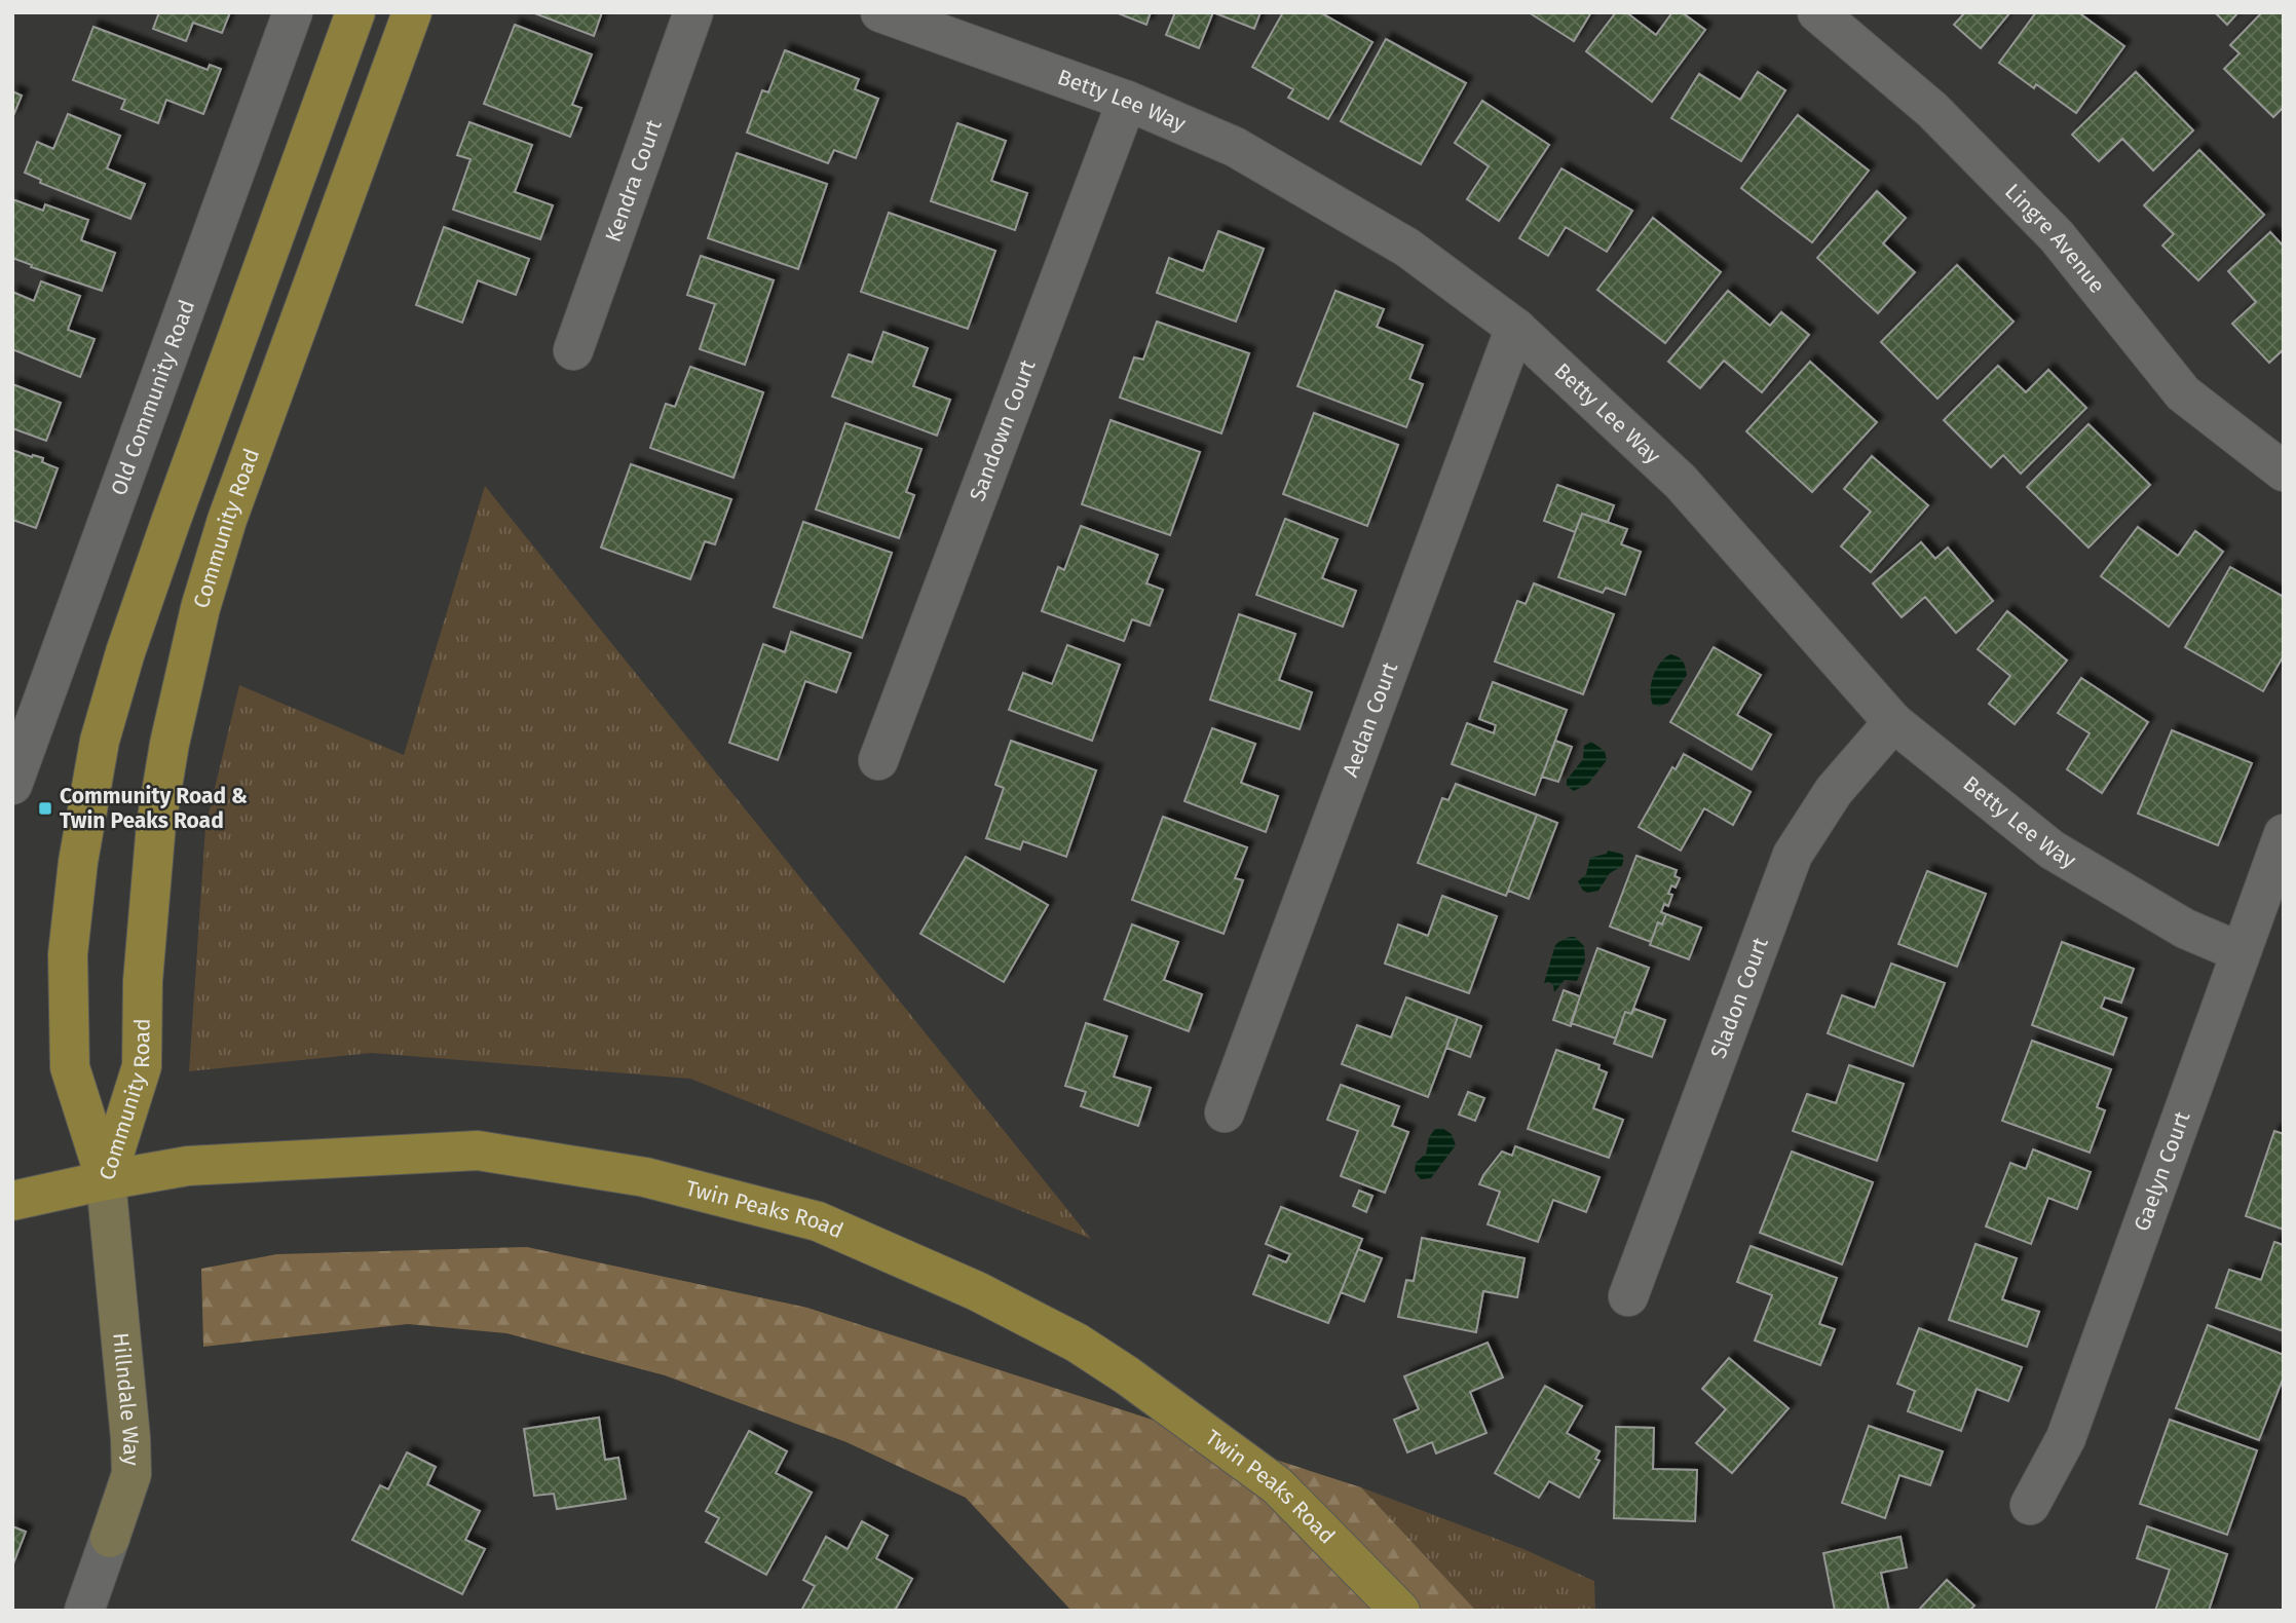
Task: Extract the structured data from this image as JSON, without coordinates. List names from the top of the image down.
{
  "streets": {
    "main road": ["Community Road", "Twin Peaks Road"],
    "street": [
      "Betty Lee Way",
      "Kendra Court",
      "Lingre Avenue",
      "Old Community Road",
      "Sandown Court",
      "Aedan Court",
      "Sladon Court",
      "Gaelyn Court",
      "Hillndale Way"
    ]
  },
  "crossings": [
    ["Betty Lee Way", "Sandown Court"],
    ["Betty Lee Way", "Aedan Court"],
    ["Betty Lee Way", "Sladon Court"],
    ["Betty Lee Way", "Gaelyn Court"],
    ["Community Road", "Twin Peaks Road"],
    ["Community Road", "Hillndale Way"],
    ["Twin Peaks Road", "Hillndale Way"]
  ],
  "places": {
    "transit": ["Community Road & Twin Peaks Road"]
  }
}
